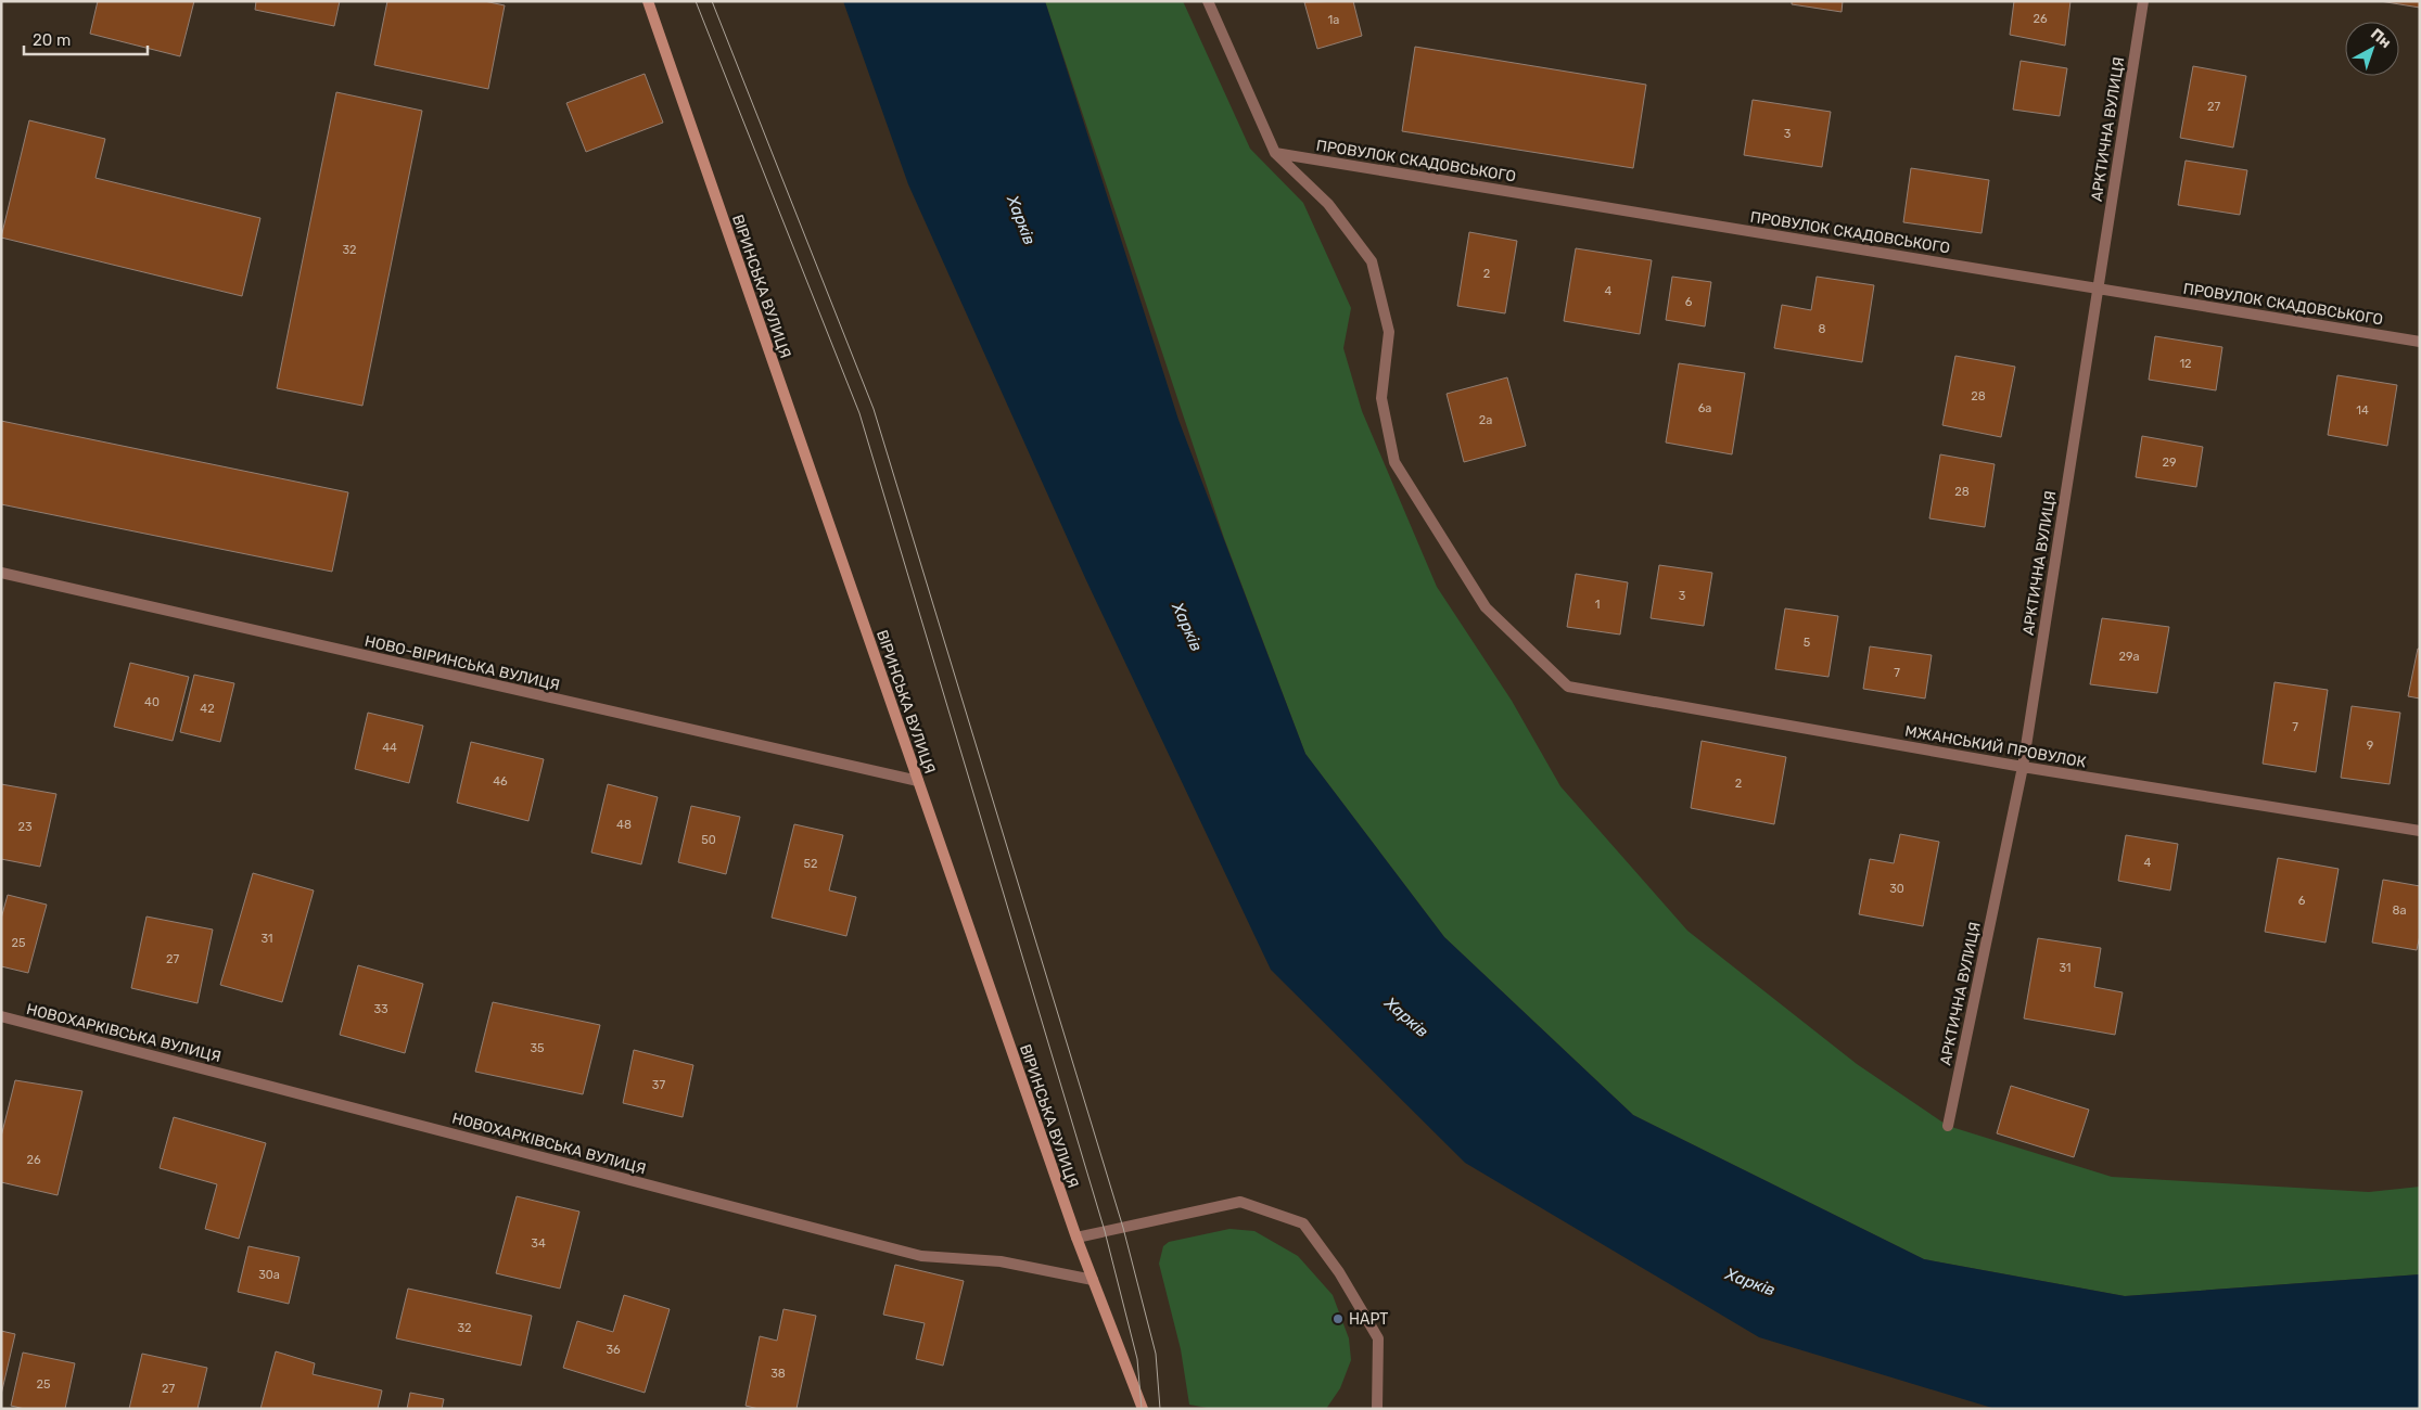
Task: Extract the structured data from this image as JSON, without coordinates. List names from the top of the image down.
{
  "streets": {
    "main road": ["ВІРИНСЬКА ВУЛИЦЯ"],
    "street": [
      "АРКТИЧНА ВУЛИЦЯ",
      "ПРОВУЛОК СКАДОВСЬКОГО",
      "НОВО-ВІРИНСЬКА ВУЛИЦЯ",
      "МЖАНСЬКИЙ ПРОВУЛОК",
      "НОВОХАРКІВСЬКА ВУЛИЦЯ"
    ]
  },
  "crossings": [
    ["АРКТИЧНА ВУЛИЦЯ", "ПРОВУЛОК СКАДОВСЬКОГО"],
    ["АРКТИЧНА ВУЛИЦЯ", "МЖАНСЬКИЙ ПРОВУЛОК"],
    ["ПРОВУЛОК СКАДОВСЬКОГО", "МЖАНСЬКИЙ ПРОВУЛОК"],
    ["ВІРИНСЬКА ВУЛИЦЯ", "НОВО-ВІРИНСЬКА ВУЛИЦЯ"],
    ["ВІРИНСЬКА ВУЛИЦЯ", "НОВОХАРКІВСЬКА ВУЛИЦЯ"]
  ],
  "water": ["Харків"],
  "places": ["НАРТ"],
  "house_numbers": [
    "26",
    "1а",
    "27",
    "3",
    "32",
    "2",
    "4",
    "6",
    "8",
    "12",
    "28",
    "6а",
    "14",
    "2а",
    "29",
    "28",
    "3",
    "1",
    "5",
    "29а",
    "7",
    "40",
    "42",
    "7",
    "9",
    "44",
    "46",
    "2",
    "48",
    "23",
    "50",
    "4",
    "52",
    "30",
    "6",
    "8а",
    "31",
    "25",
    "27",
    "31",
    "33",
    "35",
    "37",
    "26",
    "34",
    "30а",
    "32",
    "36",
    "38",
    "25",
    "27"
  ],
  "scale_bar": "20 m",
  "north": "top right"
}
